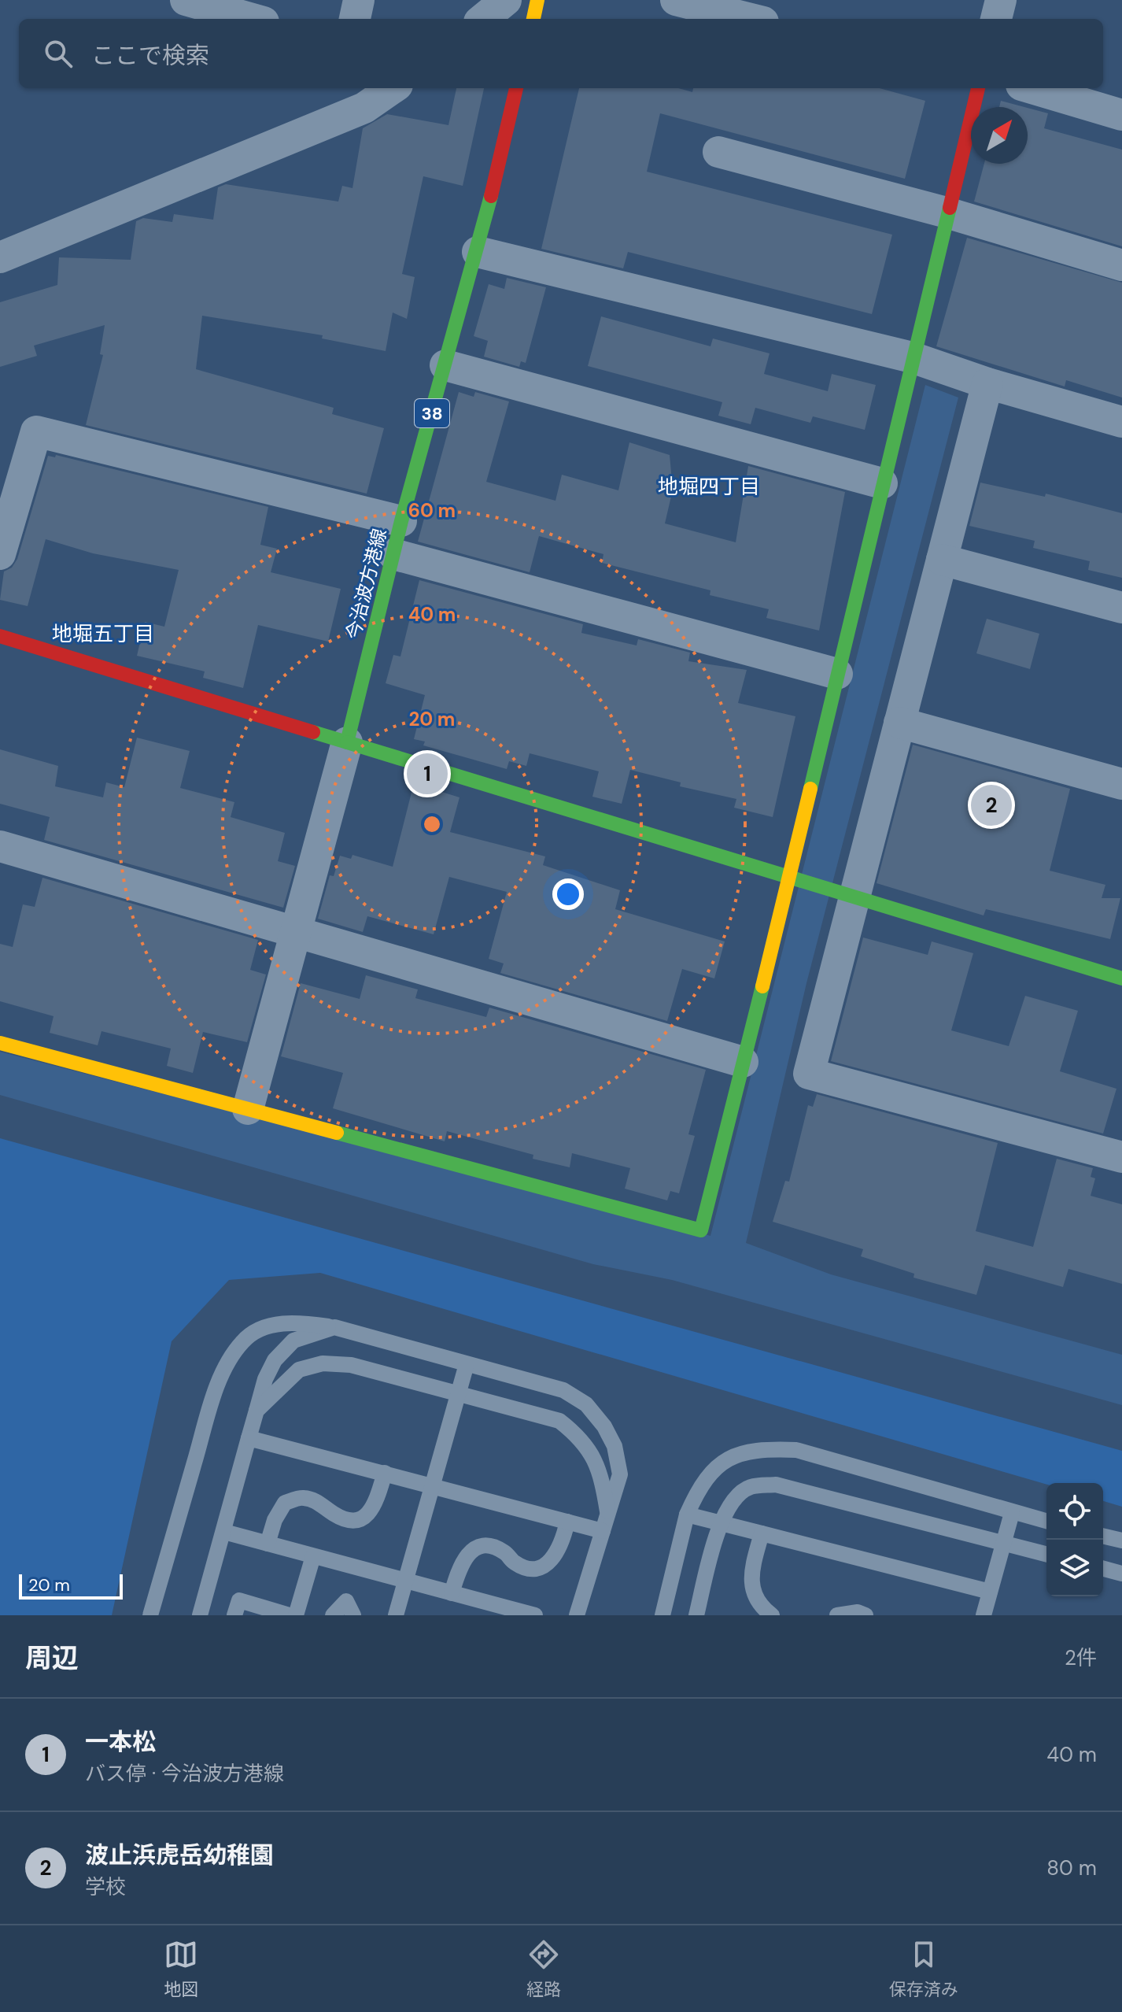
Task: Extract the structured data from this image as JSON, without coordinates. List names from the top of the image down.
{
  "streets": {
    "street": ["38", "今治波方港線"]
  },
  "districts": ["地堀四丁目", "地堀五丁目"],
  "scale_bar": "20 m",
  "north": "top right",
  "page": {
    "search": "ここで検索",
    "pins": ["1", "2"],
    "scale": "20 m",
    "heading": ["周辺", "2件"],
    "list": [
      {
        "mark": "1",
        "name": "一本松",
        "note": "バス停 · 今治波方港線",
        "value": "40 m"
      },
      {
        "mark": "2",
        "name": "波止浜虎岳幼稚園",
        "note": "学校",
        "value": "80 m"
      }
    ],
    "nav": ["地図", "経路", "保存済み"]
  },
  "rings": ["60 m", "40 m", "20 m"]
}
